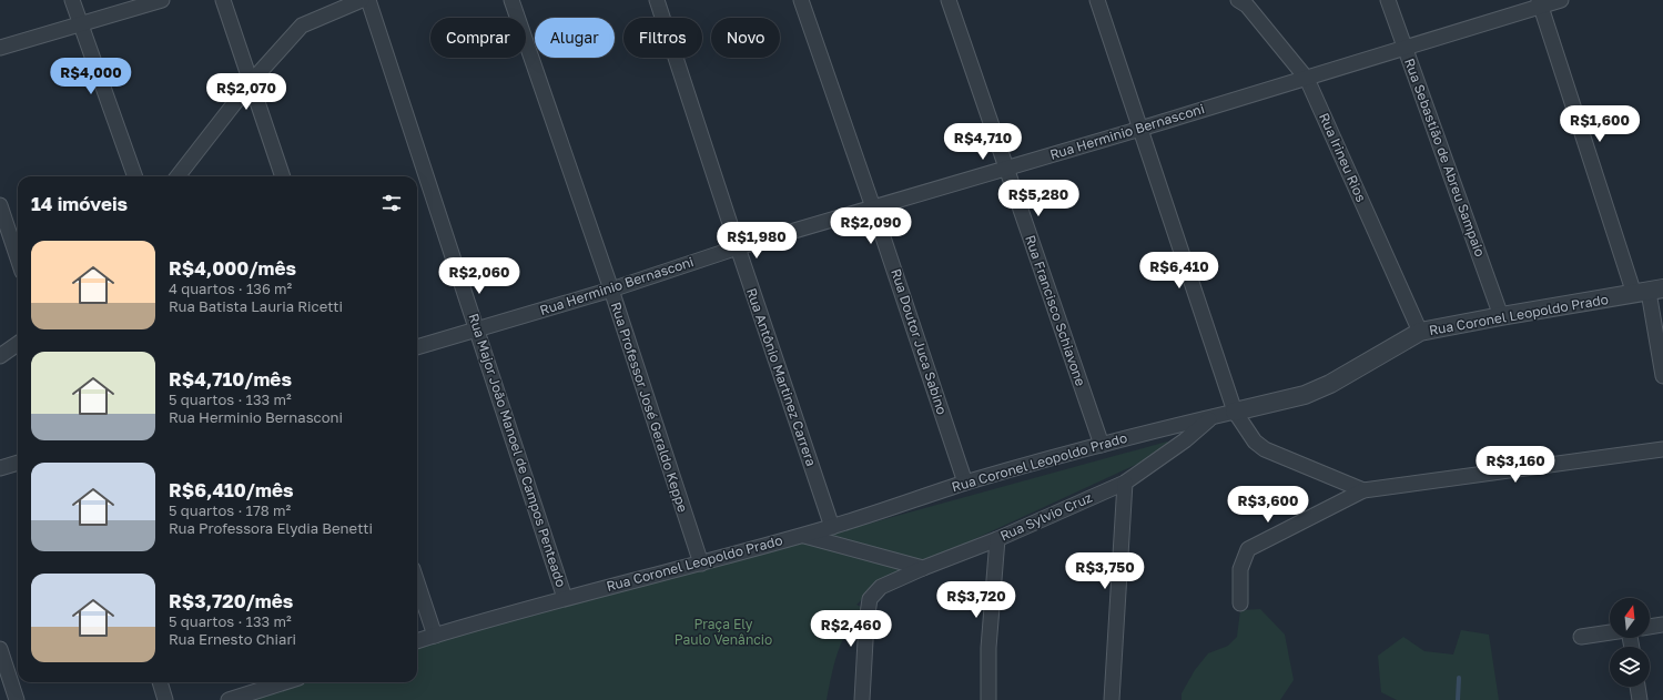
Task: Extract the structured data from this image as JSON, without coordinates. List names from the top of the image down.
{
  "streets": {
    "street": [
      "Rua Herminio Bernasconi",
      "Rua Irineu Rios",
      "Rua Sebastião de Abreu Sampaio",
      "Rua Francisco Schiavone",
      "Rua Coronel Leopoldo Prado",
      "Rua Doutor Juca Sabino",
      "Rua Antônio Martinez Carrera",
      "Rua Professor José Geraldo Keppe",
      "Rua Major João Manoel de Campos Penteado",
      "Rua Sylvio Cruz"
    ]
  },
  "crossings": [
    ["Rua Herminio Bernasconi", "Rua Irineu Rios"],
    ["Rua Herminio Bernasconi", "Rua Sebastião de Abreu Sampaio"],
    ["Rua Herminio Bernasconi", "Rua Francisco Schiavone"],
    ["Rua Herminio Bernasconi", "Rua Doutor Juca Sabino"],
    ["Rua Herminio Bernasconi", "Rua Antônio Martinez Carrera"],
    ["Rua Herminio Bernasconi", "Rua Professor José Geraldo Keppe"],
    ["Rua Herminio Bernasconi", "Rua Major João Manoel de Campos Penteado"],
    ["Rua Irineu Rios", "Rua Coronel Leopoldo Prado"],
    ["Rua Sebastião de Abreu Sampaio", "Rua Coronel Leopoldo Prado"],
    ["Rua Francisco Schiavone", "Rua Coronel Leopoldo Prado"],
    ["Rua Coronel Leopoldo Prado", "Rua Doutor Juca Sabino"],
    ["Rua Coronel Leopoldo Prado", "Rua Antônio Martinez Carrera"],
    ["Rua Coronel Leopoldo Prado", "Rua Professor José Geraldo Keppe"],
    ["Rua Coronel Leopoldo Prado", "Rua Major João Manoel de Campos Penteado"],
    ["Rua Coronel Leopoldo Prado", "Rua Sylvio Cruz"]
  ],
  "parks": ["Praça Ely Paulo Venâncio"],
  "north": "top",
  "page": {
    "chip": [
      "Comprar",
      "Alugar",
      "Filtros",
      "Novo"
    ],
    "price": [
      "R$4,000",
      "R$2,070",
      "R$1,600",
      "R$4,710",
      "R$5,280",
      "R$2,090",
      "R$1,980",
      "R$6,410",
      "R$2,060",
      "R$3,160",
      "R$3,600",
      "R$3,750",
      "R$3,720",
      "R$2,460"
    ],
    "heading": "14 imóveis",
    "list": [
      {
        "name": "R$4,000/mês",
        "note": "4 quartos · 136 m² · Rua Batista Lauria Ricetti"
      },
      {
        "name": "R$4,710/mês",
        "note": "5 quartos · 133 m² · Rua Herminio Bernasconi"
      },
      {
        "name": "R$6,410/mês",
        "note": "5 quartos · 178 m² · Rua Professora Elydia Benetti"
      },
      {
        "name": "R$3,720/mês",
        "note": "5 quartos · 133 m² · Rua Ernesto Chiari"
      }
    ]
  }
}
